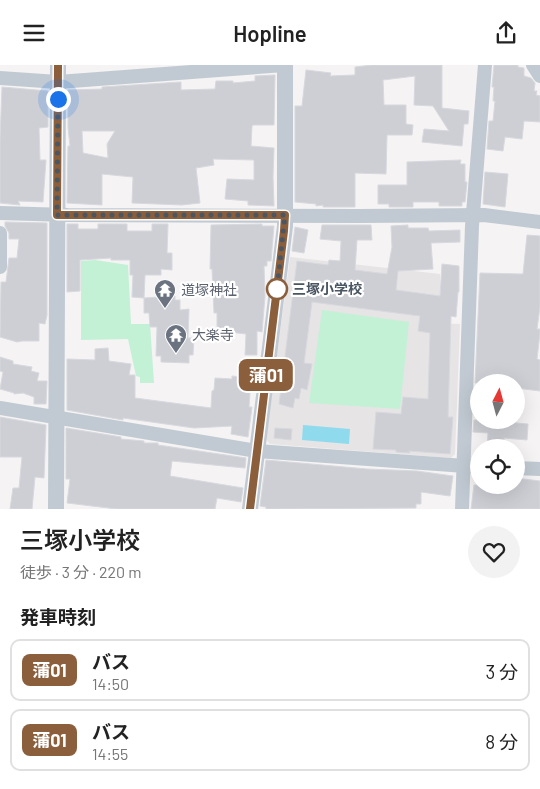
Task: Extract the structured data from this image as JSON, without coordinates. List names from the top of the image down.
{
  "places": {
    "other": ["三塚小学校"],
    "temple": ["道塚神社", "大楽寺"]
  },
  "lines": ["bus line 蒲01"],
  "north": "top",
  "page": {
    "header": "Hopline",
    "on_map": "蒲01",
    "heading": [
      ["三塚小学校", "徒歩 · 3 分 · 220 m"],
      "発車時刻"
    ],
    "list": [
      {
        "mark": "蒲01",
        "name": "バス",
        "note": "14:50",
        "value": "3 分"
      },
      {
        "mark": "蒲01",
        "name": "バス",
        "note": "14:55",
        "value": "8 分"
      }
    ]
  }
}
